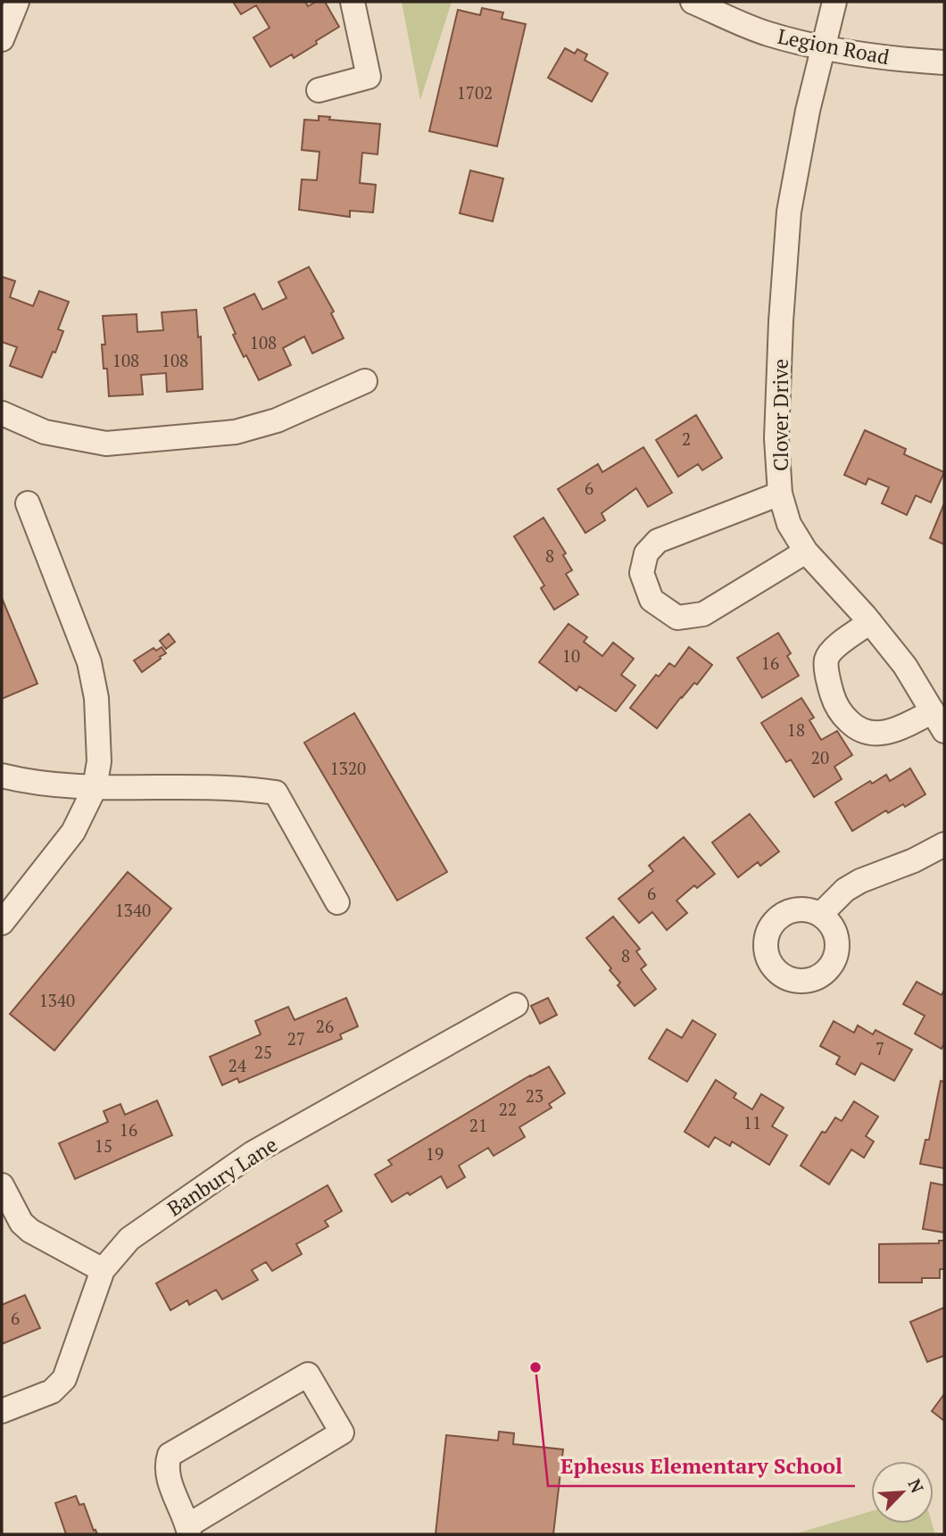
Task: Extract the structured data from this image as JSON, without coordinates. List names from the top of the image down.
{
  "streets": {
    "street": ["Legion Road", "Clover Drive", "Banbury Lane"]
  },
  "crossings": [
    ["Legion Road", "Clover Drive"]
  ],
  "places": ["Ephesus Elementary School"],
  "house_numbers": [
    "1702",
    "108",
    "108",
    "108",
    "2",
    "6",
    "8",
    "10",
    "16",
    "18",
    "20",
    "1320",
    "6",
    "1340",
    "8",
    "1340",
    "26",
    "27",
    "7",
    "25",
    "24",
    "23",
    "22",
    "11",
    "21",
    "16",
    "15",
    "19",
    "6"
  ],
  "north": "top right"
}
